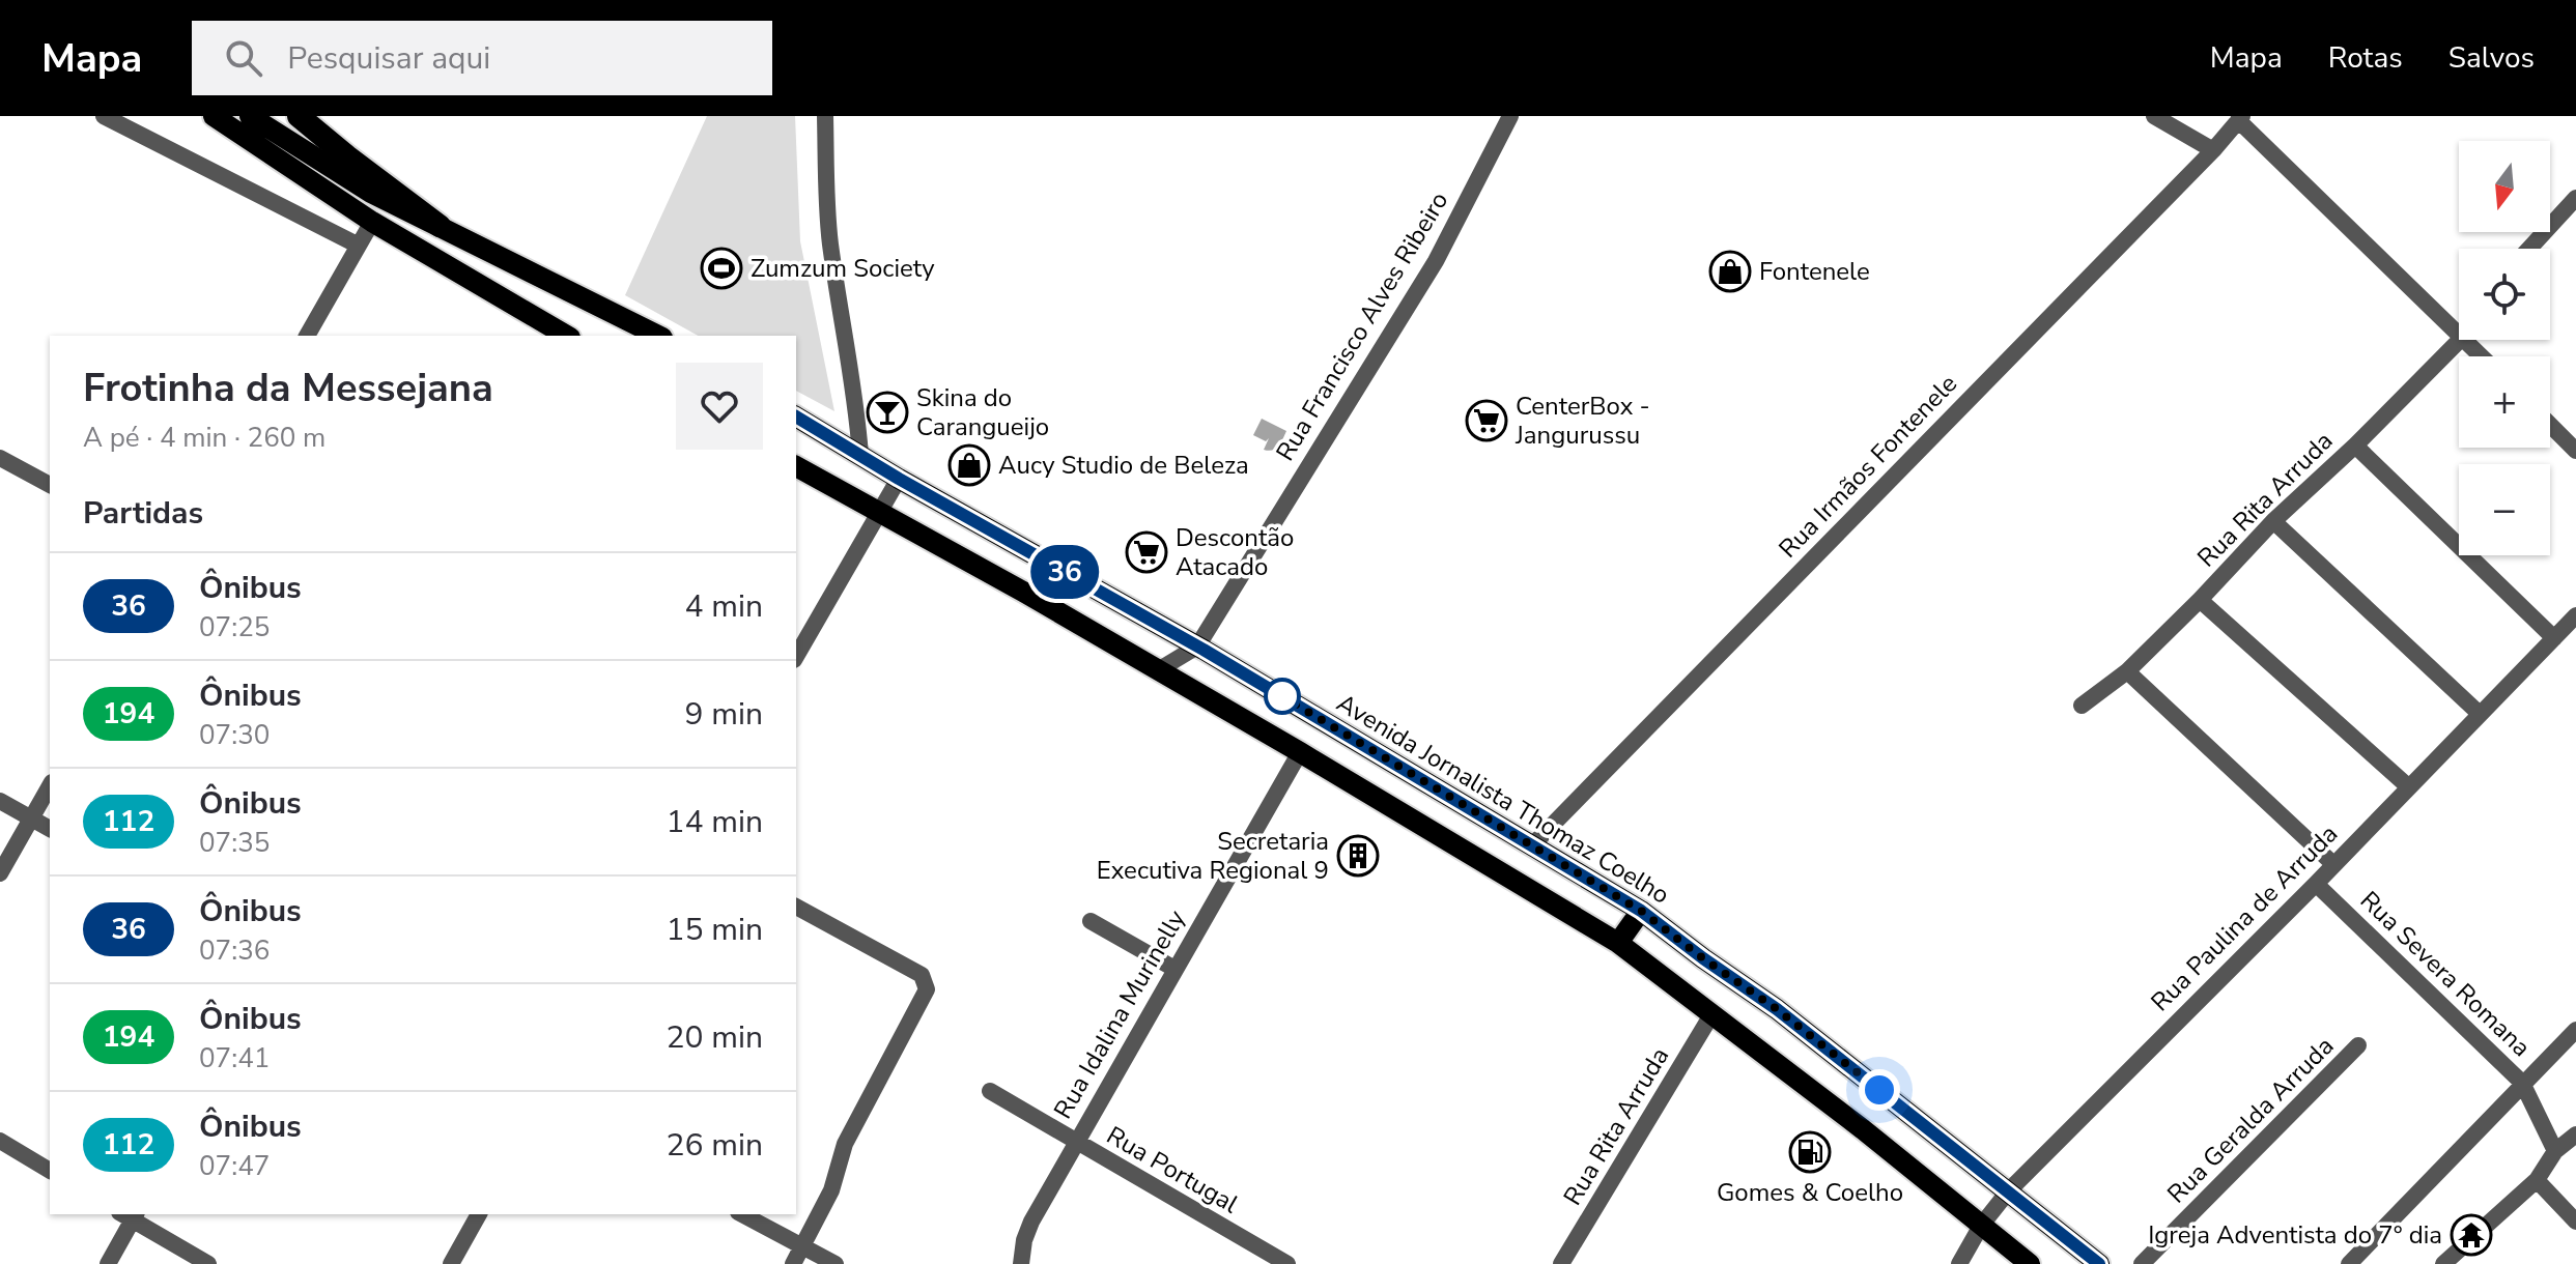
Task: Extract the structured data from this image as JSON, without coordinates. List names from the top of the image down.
{
  "streets": {
    "main road": ["Avenida Jornalista Thomaz Coelho"],
    "street": [
      "Rua Francisco Alves Ribeiro",
      "Rua Irmãos Fontenele",
      "Rua Rita Arruda",
      "Rua Paulina de Arruda",
      "Rua Severa Romana",
      "Rua Idalina Murinelly",
      "Rua Geralda Arruda",
      "Rua Portugal"
    ]
  },
  "crossings": [
    ["Rua Francisco Alves Ribeiro", "Avenida Jornalista Thomaz Coelho"],
    ["Rua Irmãos Fontenele", "Avenida Jornalista Thomaz Coelho"],
    ["Avenida Jornalista Thomaz Coelho", "Rua Paulina de Arruda"],
    ["Rua Paulina de Arruda", "Rua Severa Romana"],
    ["Rua Idalina Murinelly", "Rua Portugal"]
  ],
  "places": {
    "sports": ["Zumzum Society"],
    "shop": ["Fontenele", "Aucy Studio de Beleza"],
    "bar": ["Skina do Carangueijo"],
    "supermarket": ["CenterBox - Jangurussu", "Descontão Atacado"],
    "building": ["Secretaria Executiva Regional 9"],
    "fuel station": ["Gomes & Coelho"],
    "temple": ["Igreja Adventista do 7° dia"]
  },
  "lines": ["bus line 36"],
  "north": "bottom",
  "page": {
    "header": "Mapa",
    "search": "Pesquisar aqui",
    "nav": ["Mapa", "Rotas", "Salvos"],
    "on_map": "36",
    "map_buttons": ["+", "−"],
    "heading": [
      ["Frotinha da Messejana", "A pé · 4 min · 260 m"],
      "Partidas"
    ],
    "list": [
      {
        "mark": "36",
        "name": "Ônibus",
        "note": "07:25",
        "value": "4 min"
      },
      {
        "mark": "194",
        "name": "Ônibus",
        "note": "07:30",
        "value": "9 min"
      },
      {
        "mark": "112",
        "name": "Ônibus",
        "note": "07:35",
        "value": "14 min"
      },
      {
        "mark": "36",
        "name": "Ônibus",
        "note": "07:36",
        "value": "15 min"
      },
      {
        "mark": "194",
        "name": "Ônibus",
        "note": "07:41",
        "value": "20 min"
      },
      {
        "mark": "112",
        "name": "Ônibus",
        "note": "07:47",
        "value": "26 min"
      }
    ]
  }
}
